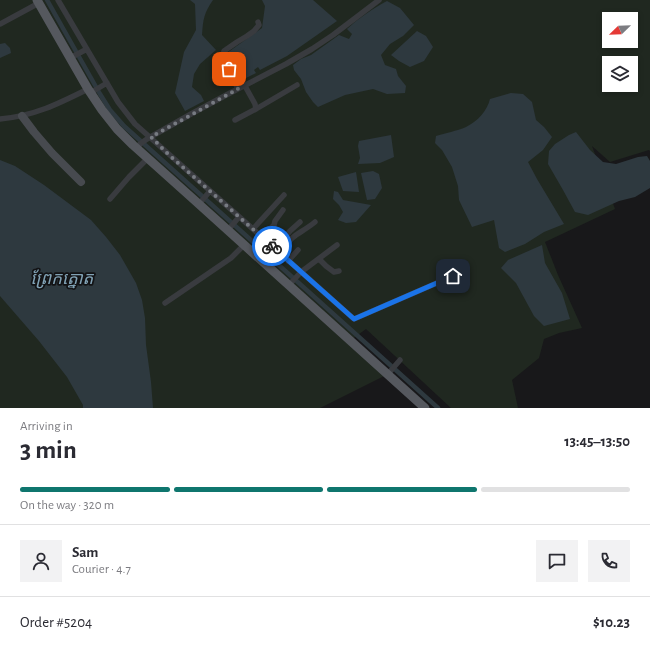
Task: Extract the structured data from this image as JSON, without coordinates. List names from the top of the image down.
{
  "water": ["ព្រែកត្នោត"],
  "north": "bottom left",
  "page": {
    "heading": ["3 min", "Arriving in", "13:45–13:50"],
    "panel": [
      "Sam",
      "Courier · 4.7",
      "Order #5204",
      "$10.23"
    ],
    "bar": "On the way · 320 m"
  }
}
